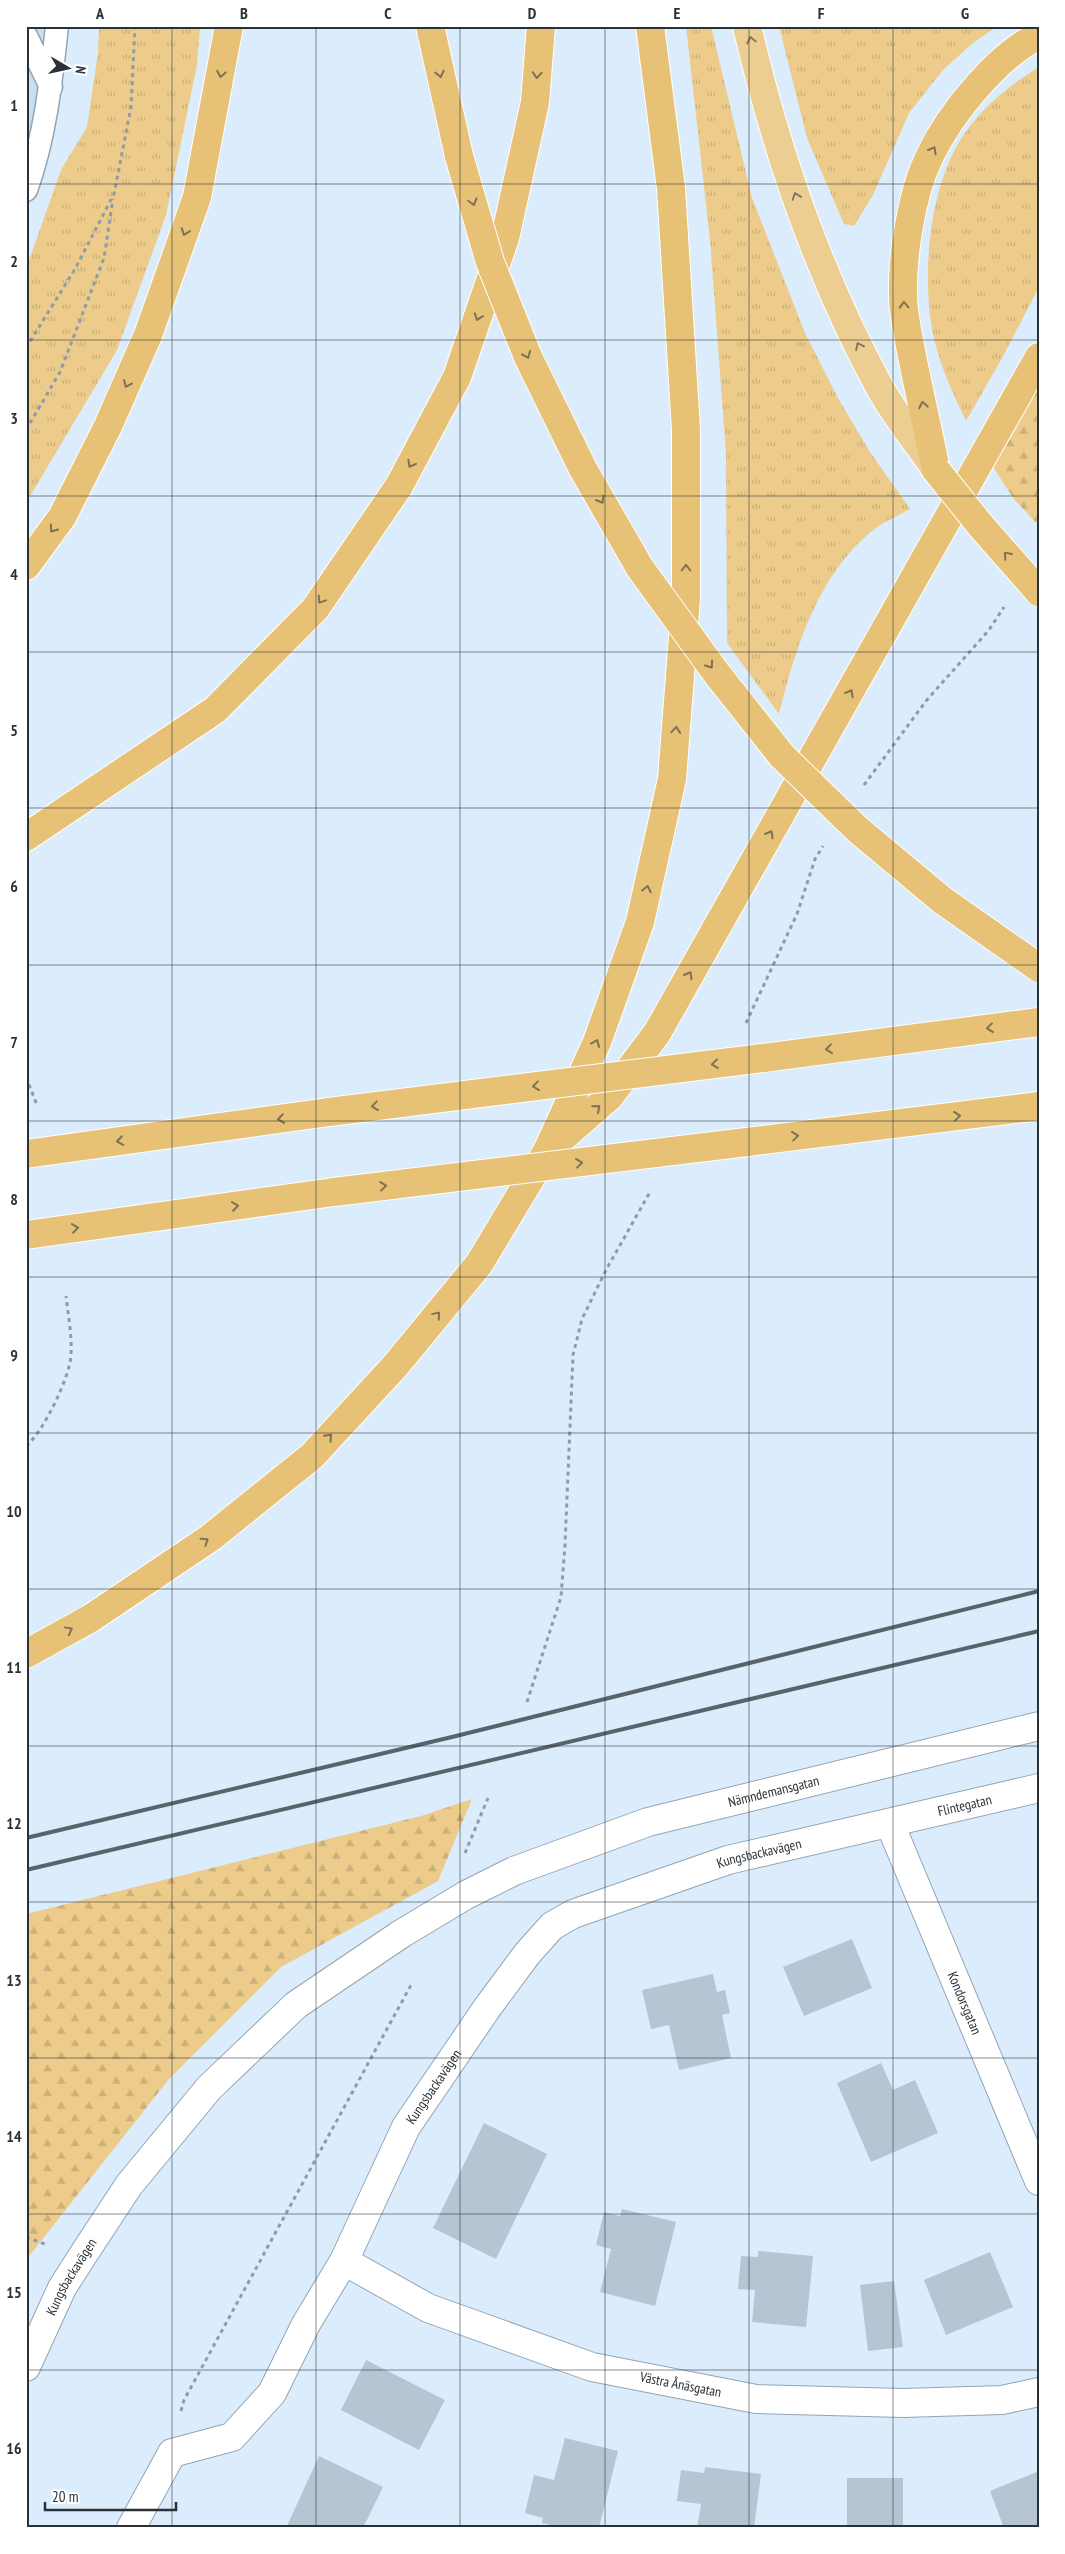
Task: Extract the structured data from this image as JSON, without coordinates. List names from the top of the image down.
{
  "streets": {
    "street": [
      "Nämndemansgatan",
      "Flintegatan",
      "Kungsbackavägen",
      "Kondorsgatan",
      "Västra Ånäsgatan"
    ]
  },
  "crossings": [
    ["Nämndemansgatan", "Kungsbackavägen"],
    ["Flintegatan", "Kungsbackavägen"],
    ["Flintegatan", "Kondorsgatan"],
    ["Kungsbackavägen", "Kondorsgatan"],
    ["Kungsbackavägen", "Västra Ånäsgatan"]
  ],
  "scale_bar": "20 m",
  "north": "right",
  "grid": {
    "columns": [
      "A",
      "B",
      "C",
      "D",
      "E",
      "F",
      "G"
    ],
    "rows": [
      "1",
      "2",
      "3",
      "4",
      "5",
      "6",
      "7",
      "8",
      "9",
      "10",
      "11",
      "12",
      "13",
      "14",
      "15",
      "16"
    ]
  }
}
